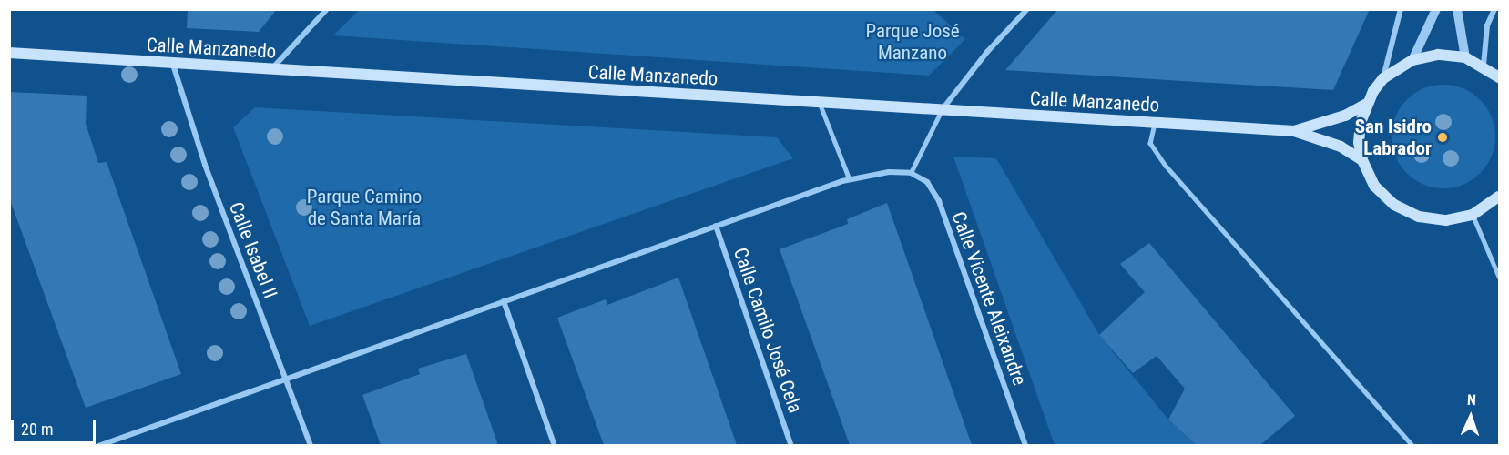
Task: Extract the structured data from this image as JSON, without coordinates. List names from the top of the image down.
{
  "streets": {
    "main road": ["Calle Manzanedo"],
    "street": ["Calle Isabel II", "Calle Vicente Aleixandre", "Calle Camilo José Cela"]
  },
  "crossings": [
    ["Calle Manzanedo", "Calle Isabel II"]
  ],
  "parks": ["Parque José Manzano", "Parque Camino de Santa María"],
  "places": ["San Isidro Labrador"],
  "scale_bar": "20 m",
  "north": "top"
}
